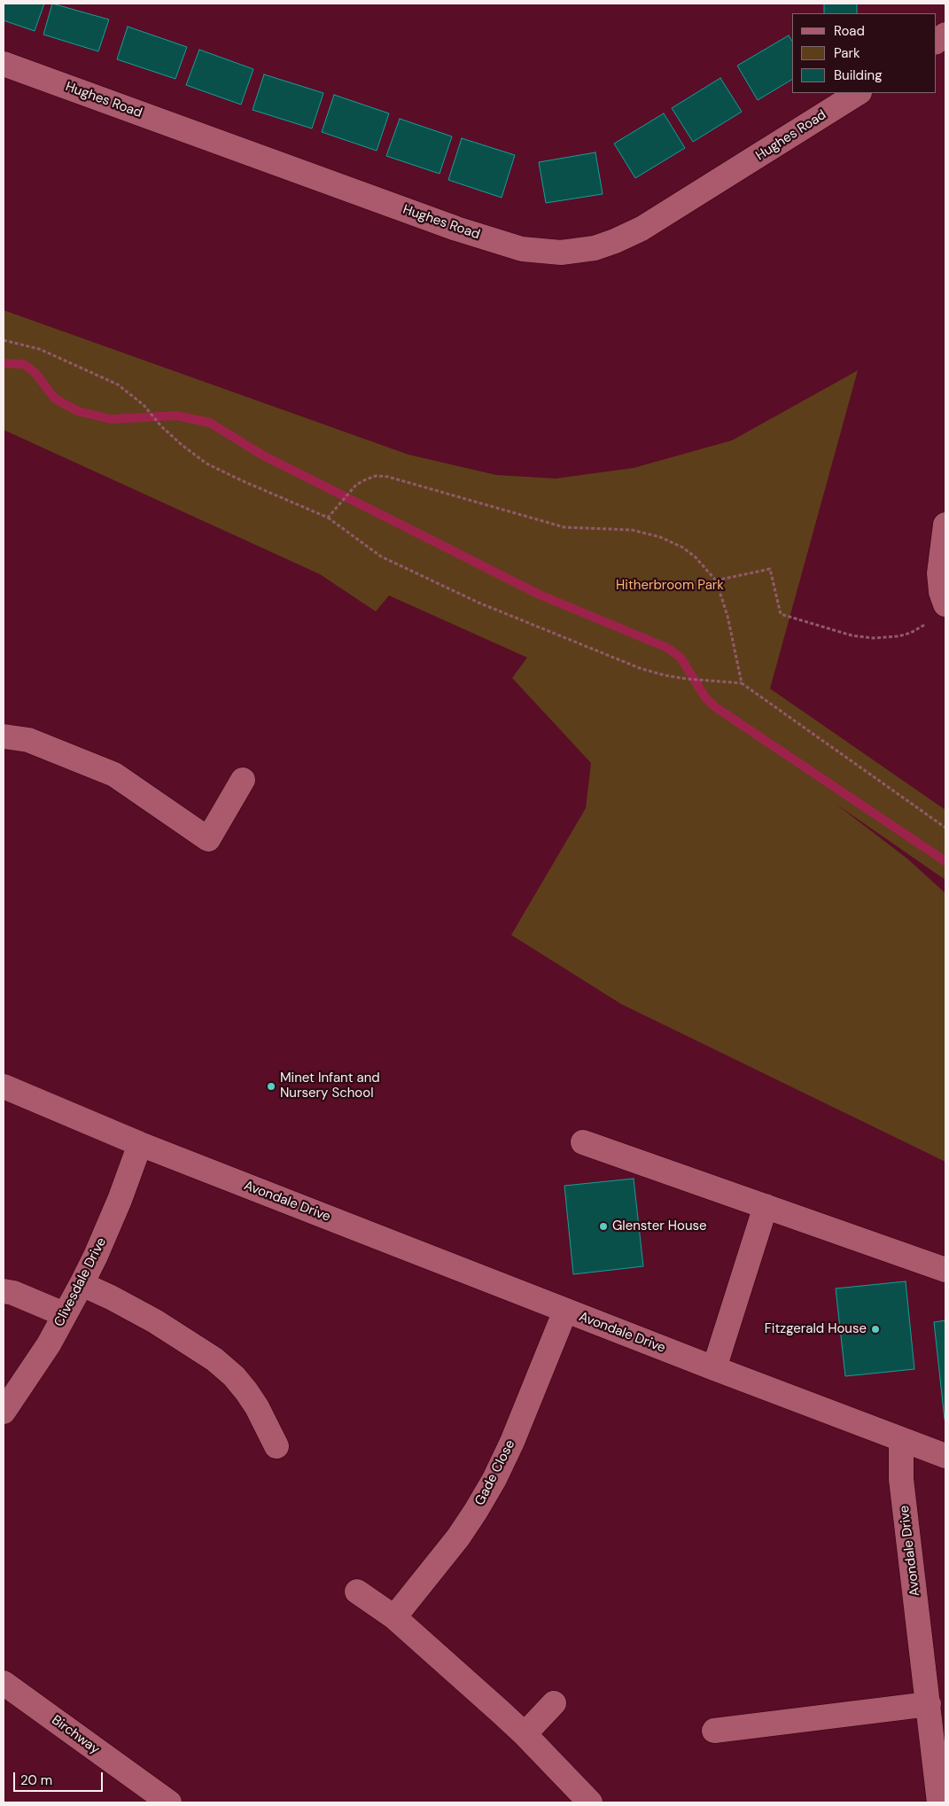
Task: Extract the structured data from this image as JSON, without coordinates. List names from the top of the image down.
{
  "streets": {
    "street": [
      "Hughes Road",
      "Avondale Drive",
      "Clivesdale Drive",
      "Gade Close",
      "Birchway"
    ]
  },
  "crossings": [
    ["Avondale Drive", "Clivesdale Drive"],
    ["Avondale Drive", "Gade Close"]
  ],
  "parks": ["Hitherbroom Park"],
  "places": ["Minet Infant and Nursery School", "Glenster House", "Fitzgerald House"],
  "legend": ["Road", "Park", "Building"],
  "scale_bar": "20 m"
}
